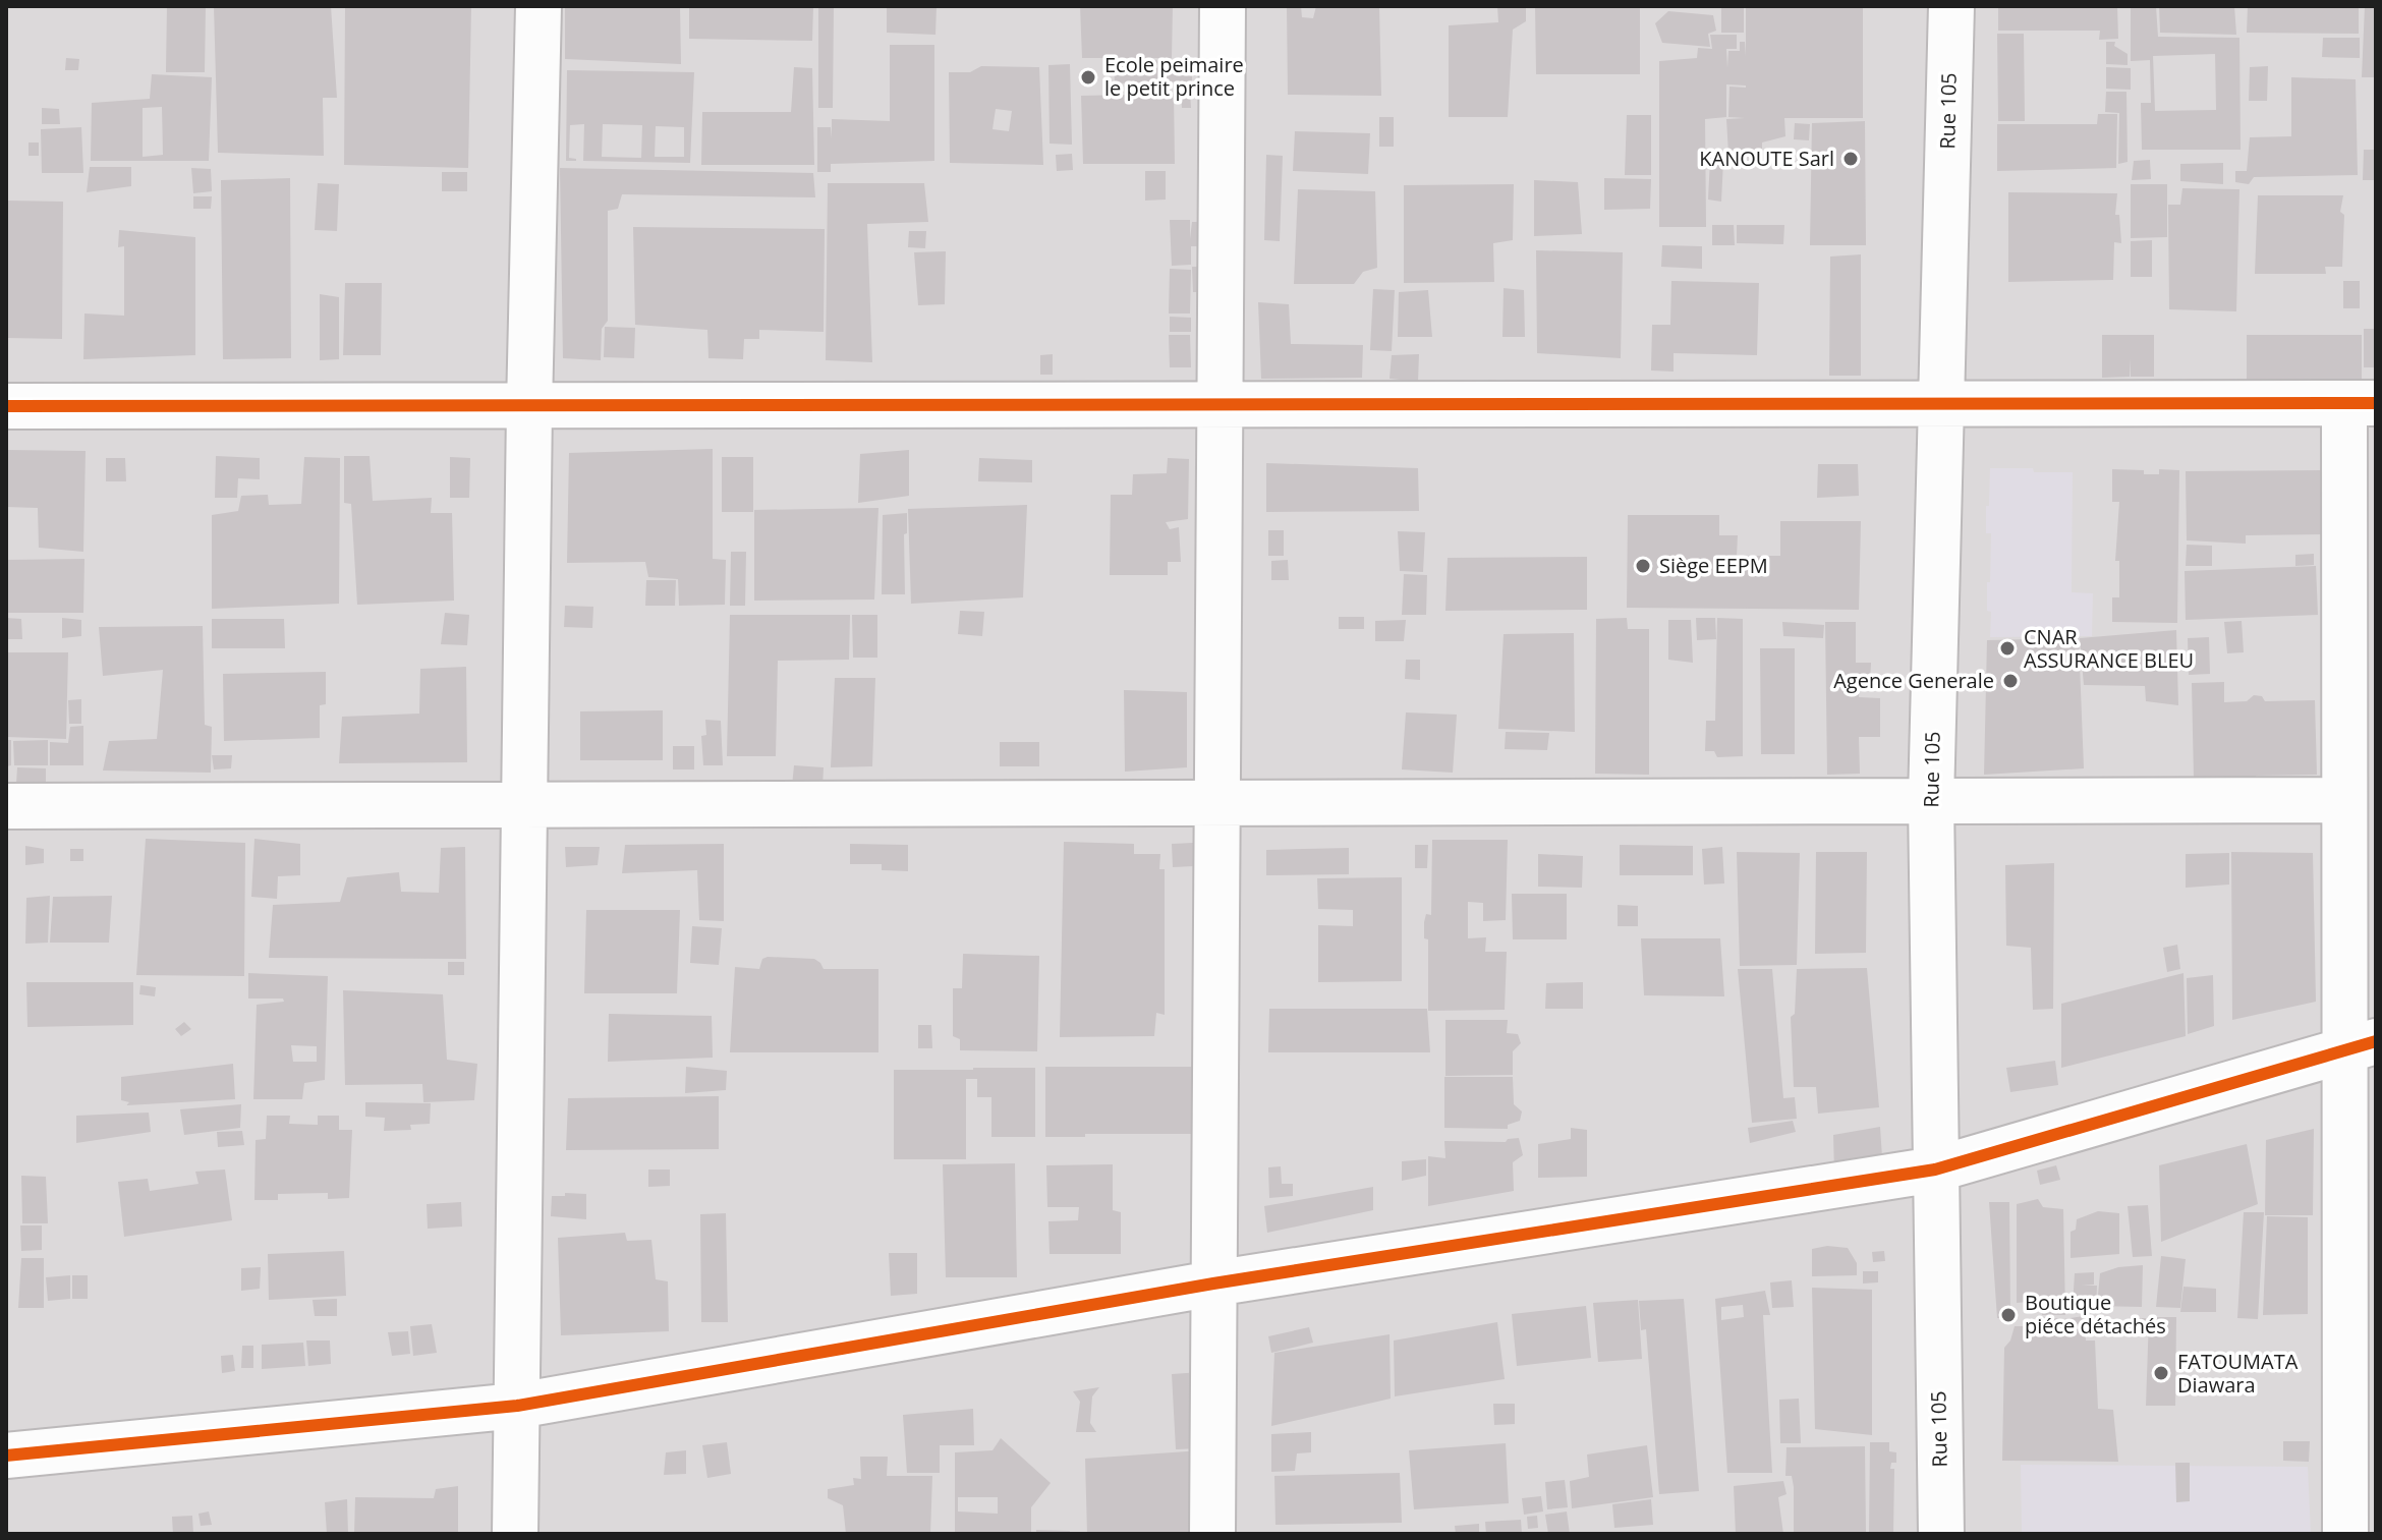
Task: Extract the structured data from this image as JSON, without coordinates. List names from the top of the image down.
{
  "streets": {
    "street": ["Rue 105"]
  },
  "places": [
    "Ecole peimaire le petit prince",
    "KANOUTE Sarl",
    "Siège EEPM",
    "CNAR ASSURANCE BLEU",
    "Agence Generale",
    "Boutique piéce détachés",
    "FATOUMATA Diawara"
  ]
}
